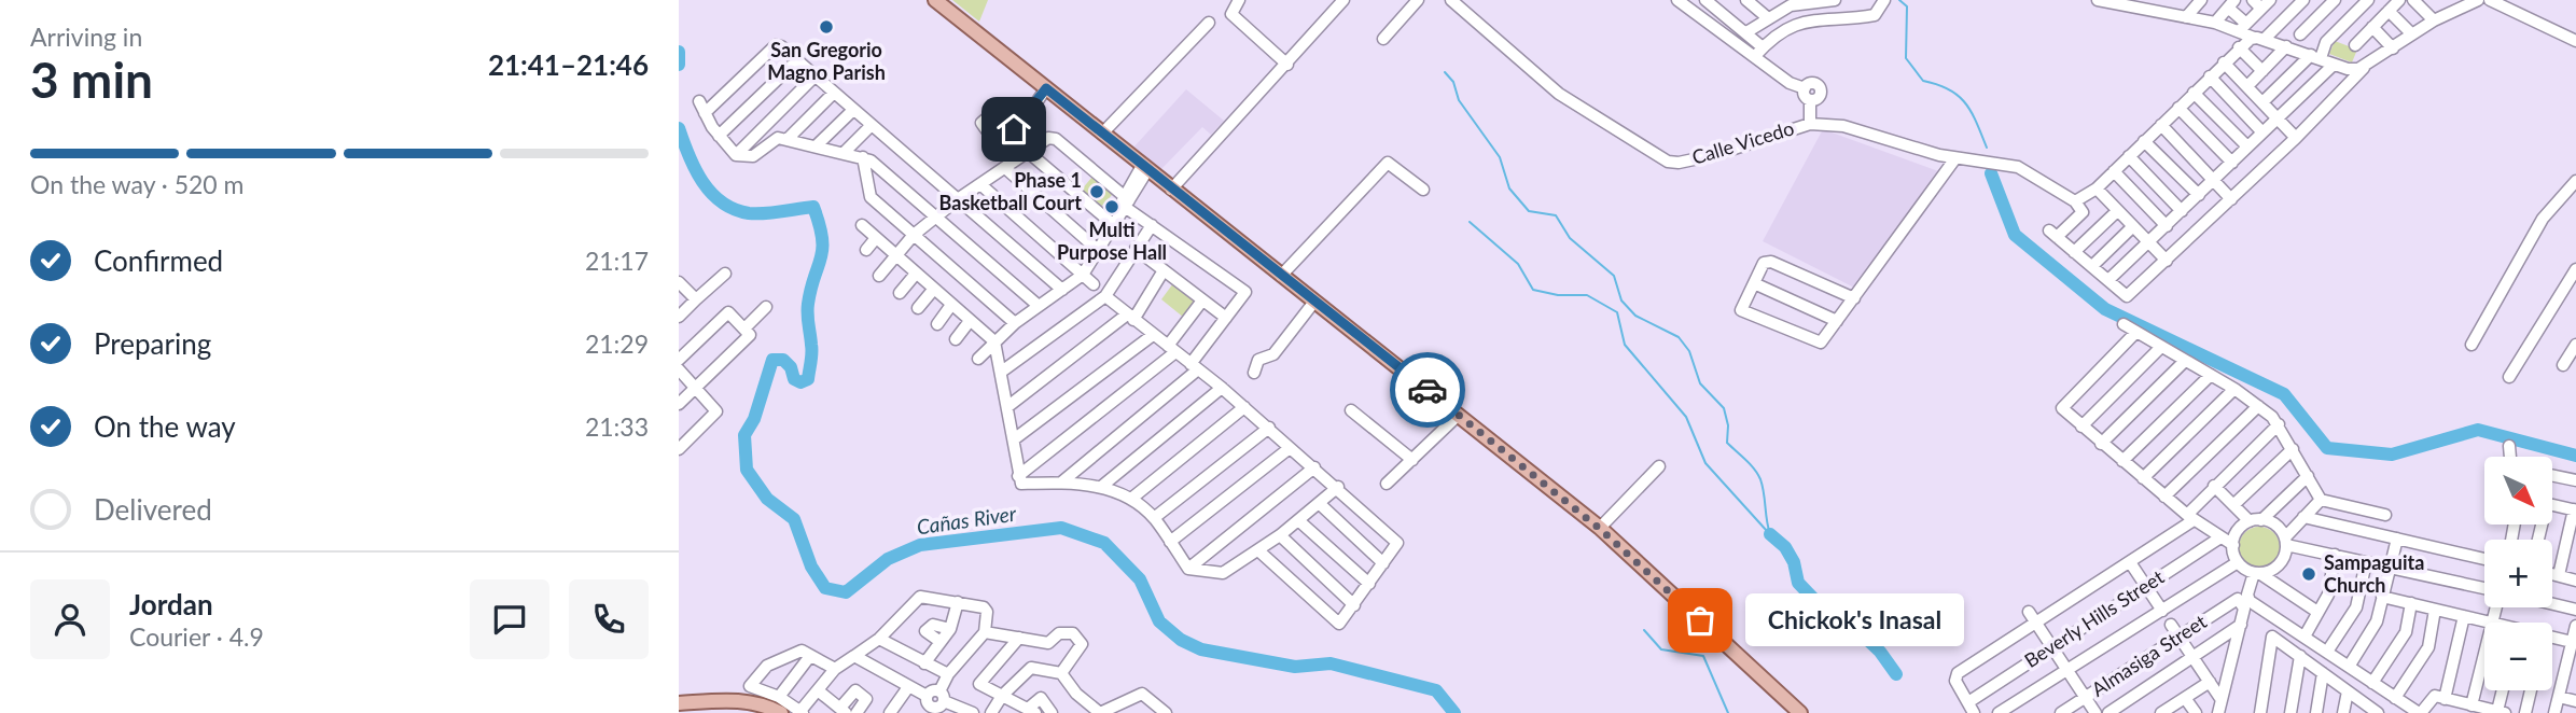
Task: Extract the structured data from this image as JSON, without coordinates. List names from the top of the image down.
{
  "streets": {
    "street": ["Calle Vicedo", "Beverly Hills Street", "Almasiga Street"]
  },
  "water": ["Cañas River"],
  "places": [
    "San Gregorio Magno Parish",
    "Phase 1 Basketball Court",
    "Multi Purpose Hall",
    "Sampaguita Church",
    "Chickok's Inasal"
  ],
  "north": "bottom right",
  "page": {
    "heading": ["3 min", "Arriving in", "21:41–21:46"],
    "panel": ["Jordan", "Courier · 4.9"],
    "bar": "On the way · 520 m",
    "list": [
      ["Confirmed", "21:17"],
      ["Preparing", "21:29"],
      ["On the way", "21:33"],
      "Delivered"
    ],
    "map_buttons": ["+", "−"],
    "bubble": "Chickok's Inasal"
  }
}
